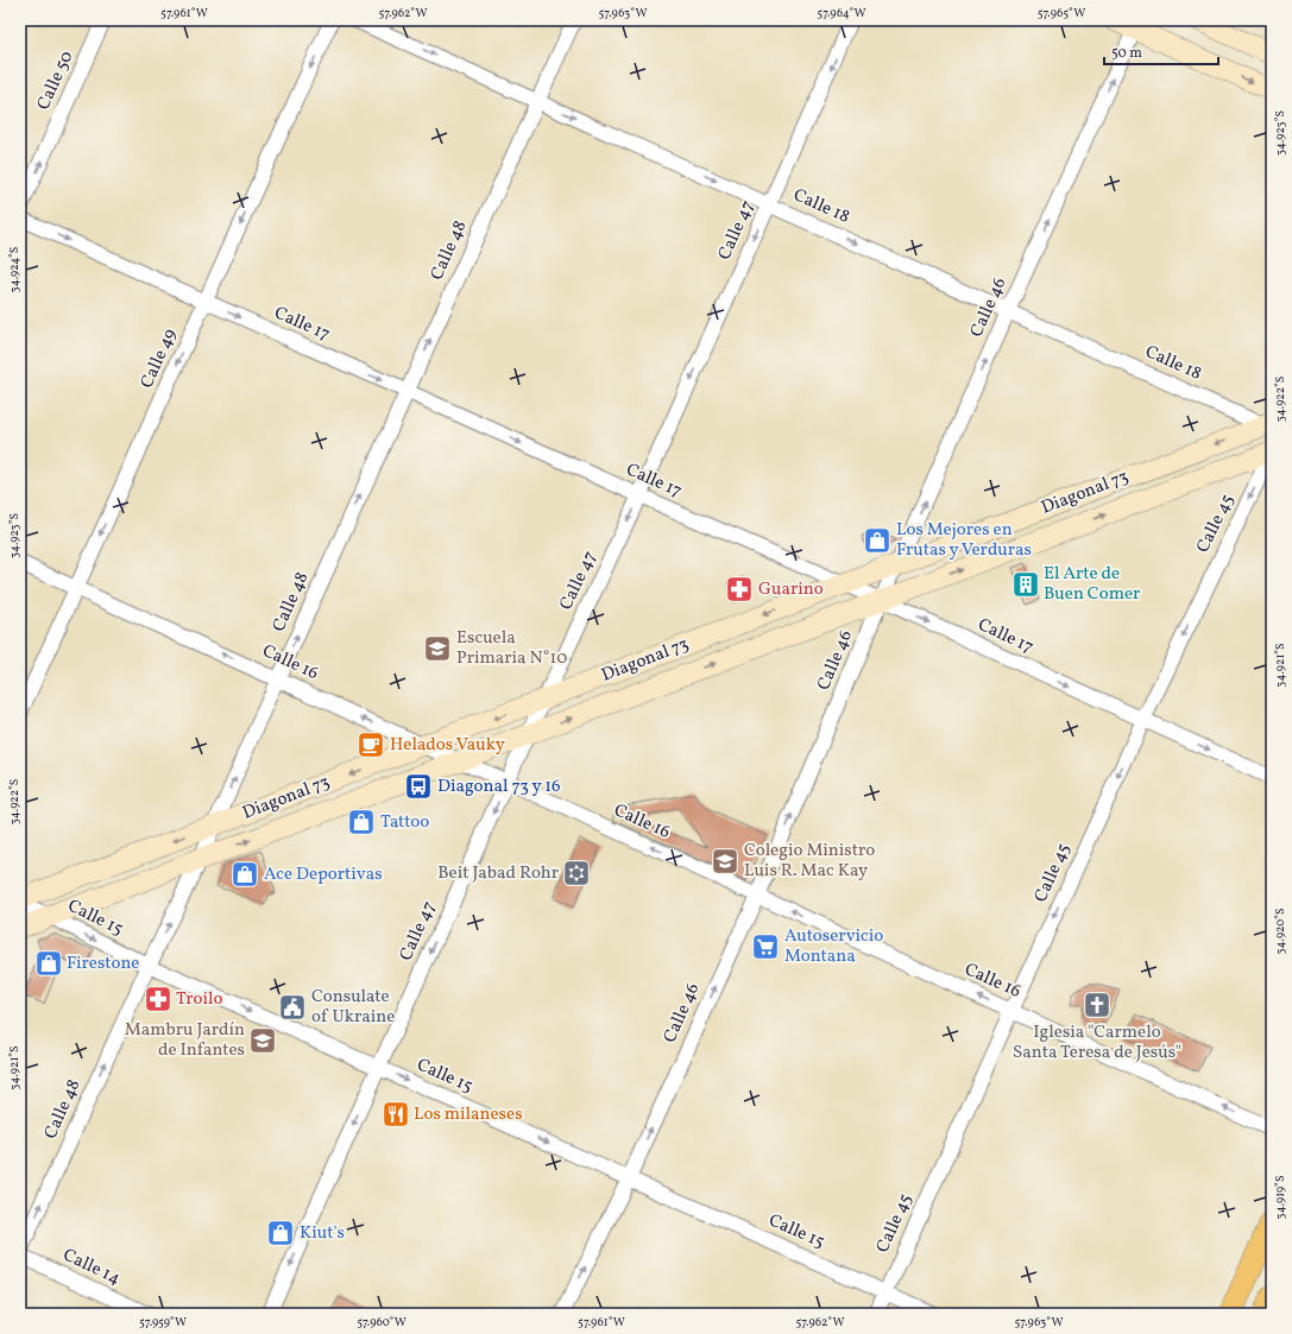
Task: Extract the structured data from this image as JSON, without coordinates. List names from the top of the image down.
{
  "streets": {
    "main road": ["Diagonal 73"],
    "street": [
      "Calle 50",
      "Calle 18",
      "Calle 47",
      "Calle 48",
      "Calle 46",
      "Calle 17",
      "Calle 49",
      "Calle 45",
      "Calle 16",
      "Calle 15",
      "Calle 14"
    ]
  },
  "crossings": [
    ["Calle 18", "Calle 47"],
    ["Calle 18", "Calle 48"],
    ["Calle 18", "Calle 46"],
    ["Calle 18", "Diagonal 73"],
    ["Calle 47", "Calle 17"],
    ["Calle 47", "Diagonal 73"],
    ["Calle 47", "Calle 16"],
    ["Calle 47", "Calle 15"],
    ["Calle 48", "Calle 17"],
    ["Calle 48", "Diagonal 73"],
    ["Calle 48", "Calle 16"],
    ["Calle 48", "Calle 15"],
    ["Calle 46", "Calle 17"],
    ["Calle 46", "Diagonal 73"],
    ["Calle 46", "Calle 16"],
    ["Calle 46", "Calle 15"],
    ["Calle 17", "Calle 49"],
    ["Calle 17", "Diagonal 73"],
    ["Calle 17", "Calle 45"],
    ["Calle 49", "Calle 16"],
    ["Diagonal 73", "Calle 45"],
    ["Diagonal 73", "Calle 16"],
    ["Diagonal 73", "Calle 15"],
    ["Calle 45", "Calle 16"],
    ["Calle 45", "Calle 15"]
  ],
  "one_way": [
    "Calle 50",
    "Calle 18",
    "Calle 47",
    "Calle 48",
    "Calle 46",
    "Calle 17",
    "Calle 49",
    "Calle 45",
    "Calle 16",
    "Calle 15"
  ],
  "places": {
    "shop": [
      "Los Mejores en Frutas y Verduras",
      "Tattoo",
      "Ace Deportivas",
      "Firestone",
      "Kiut's"
    ],
    "building": ["El Arte de Buen Comer"],
    "pharmacy": ["Guarino", "Troilo"],
    "school or university": ["Escuela Primaria N°10", "Colegio Ministro Luis R. Mac Kay", "Mambru Jardín de Infantes"],
    "cafe": ["Helados Vauky"],
    "bus stop": ["Diagonal 73 y 16"],
    "synagogue": ["Beit Jabad Rohr"],
    "supermarket": ["Autoservicio Montana"],
    "church": ["Iglesia \"Carmelo Santa Teresa de Jesús\""],
    "public building": ["Consulate of Ukraine"],
    "restaurant": ["Los milaneses"]
  },
  "scale_bar": "50 m",
  "coordinates": [
    "57.961°W",
    "57.962°W",
    "57.963°W",
    "57.964°W",
    "57.965°W",
    "34.923°S",
    "34.924°S",
    "34.922°S",
    "34.921°S",
    "34.920°S",
    "34.919°S",
    "57.959°W",
    "57.960°W"
  ]
}
